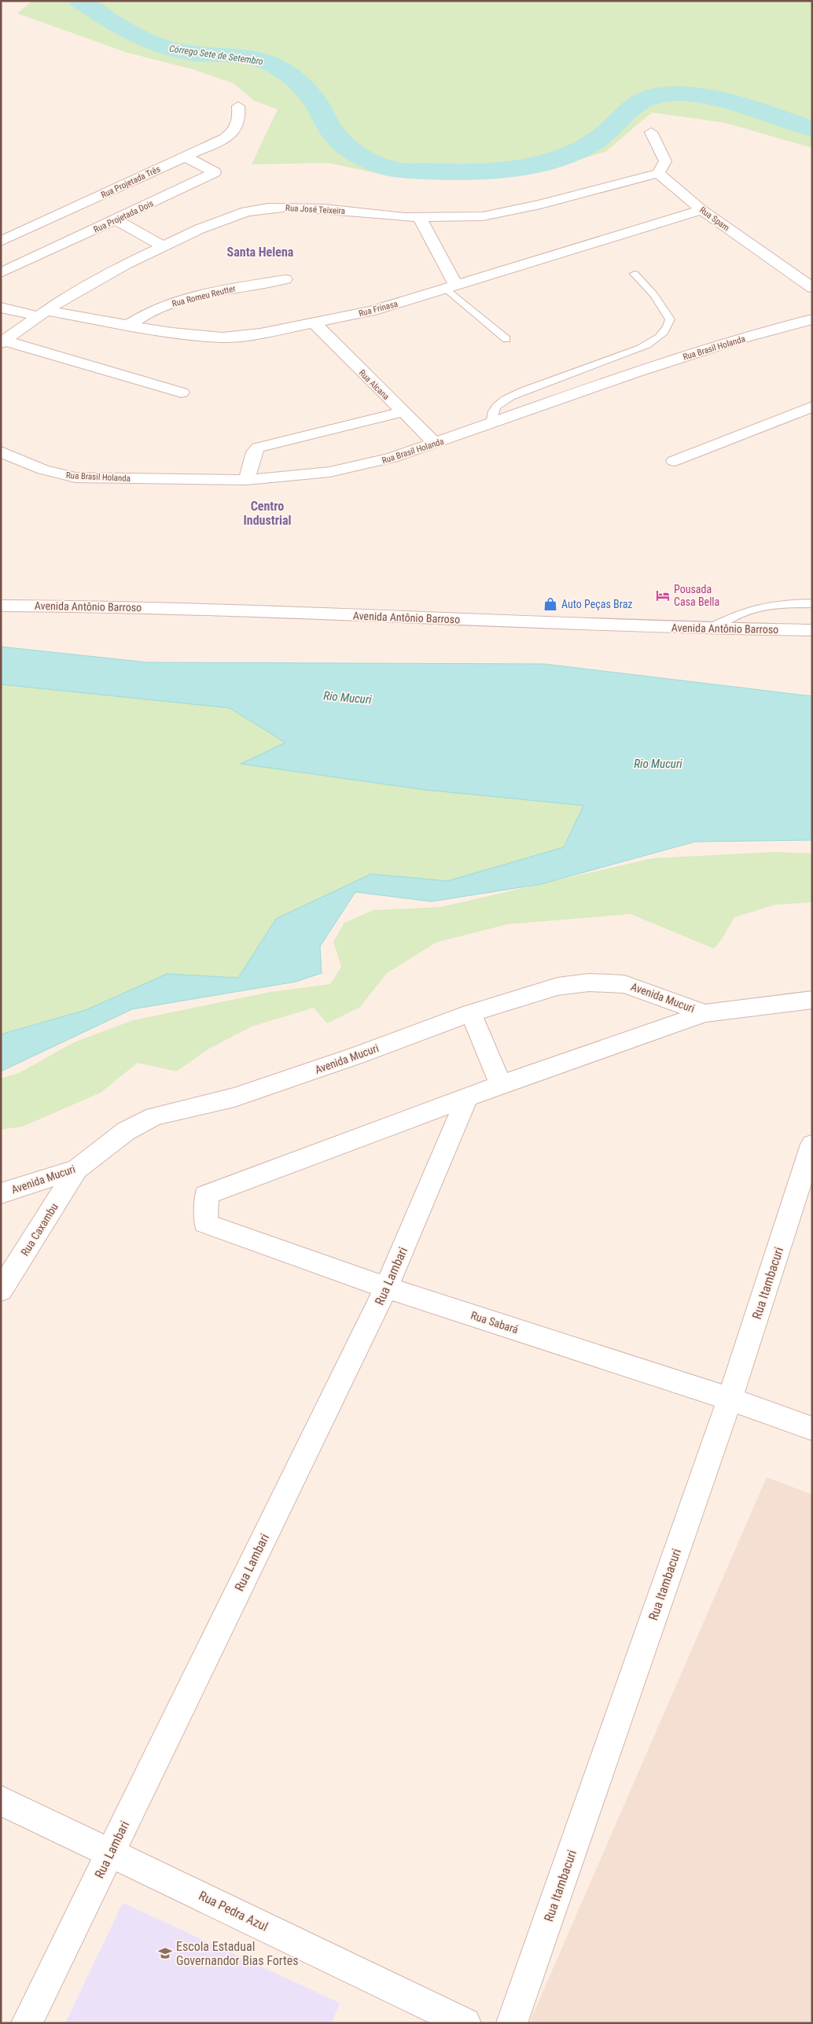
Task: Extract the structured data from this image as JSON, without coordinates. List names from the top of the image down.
{
  "streets": {
    "street": [
      "Rua Projetada Três",
      "Rua José Teixeira",
      "Rua Projetada Dois",
      "Rua Spam",
      "Rua Romeu Reutter",
      "Rua Frinasa",
      "Rua Brasil Holanda",
      "Rua Alcana",
      "Avenida Antônio Barroso",
      "Avenida Mucuri",
      "Rua Caxambu",
      "Rua Lambari",
      "Rua Itambacuri",
      "Rua Sabará",
      "Rua Pedra Azul"
    ]
  },
  "crossings": [
    ["Rua Projetada Três", "Rua Projetada Dois"],
    ["Rua José Teixeira", "Rua Spam"],
    ["Rua José Teixeira", "Rua Frinasa"],
    ["Rua Spam", "Rua Frinasa"],
    ["Rua Romeu Reutter", "Rua Frinasa"],
    ["Rua Frinasa", "Rua Alcana"],
    ["Rua Brasil Holanda", "Rua Alcana"],
    ["Avenida Mucuri", "Rua Caxambu"],
    ["Avenida Mucuri", "Rua Lambari"],
    ["Avenida Mucuri", "Rua Sabará"],
    ["Rua Lambari", "Rua Sabará"],
    ["Rua Lambari", "Rua Pedra Azul"],
    ["Rua Itambacuri", "Rua Sabará"]
  ],
  "districts": ["Santa Helena", "Centro Industrial"],
  "water": ["Córrego Sete de Setembro", "Rio Mucuri"],
  "places": {
    "hotel": ["Pousada Casa Bella"],
    "shop": ["Auto Peças Braz"],
    "school or university": ["Escola Estadual Governandor Bias Fortes"]
  }
}
